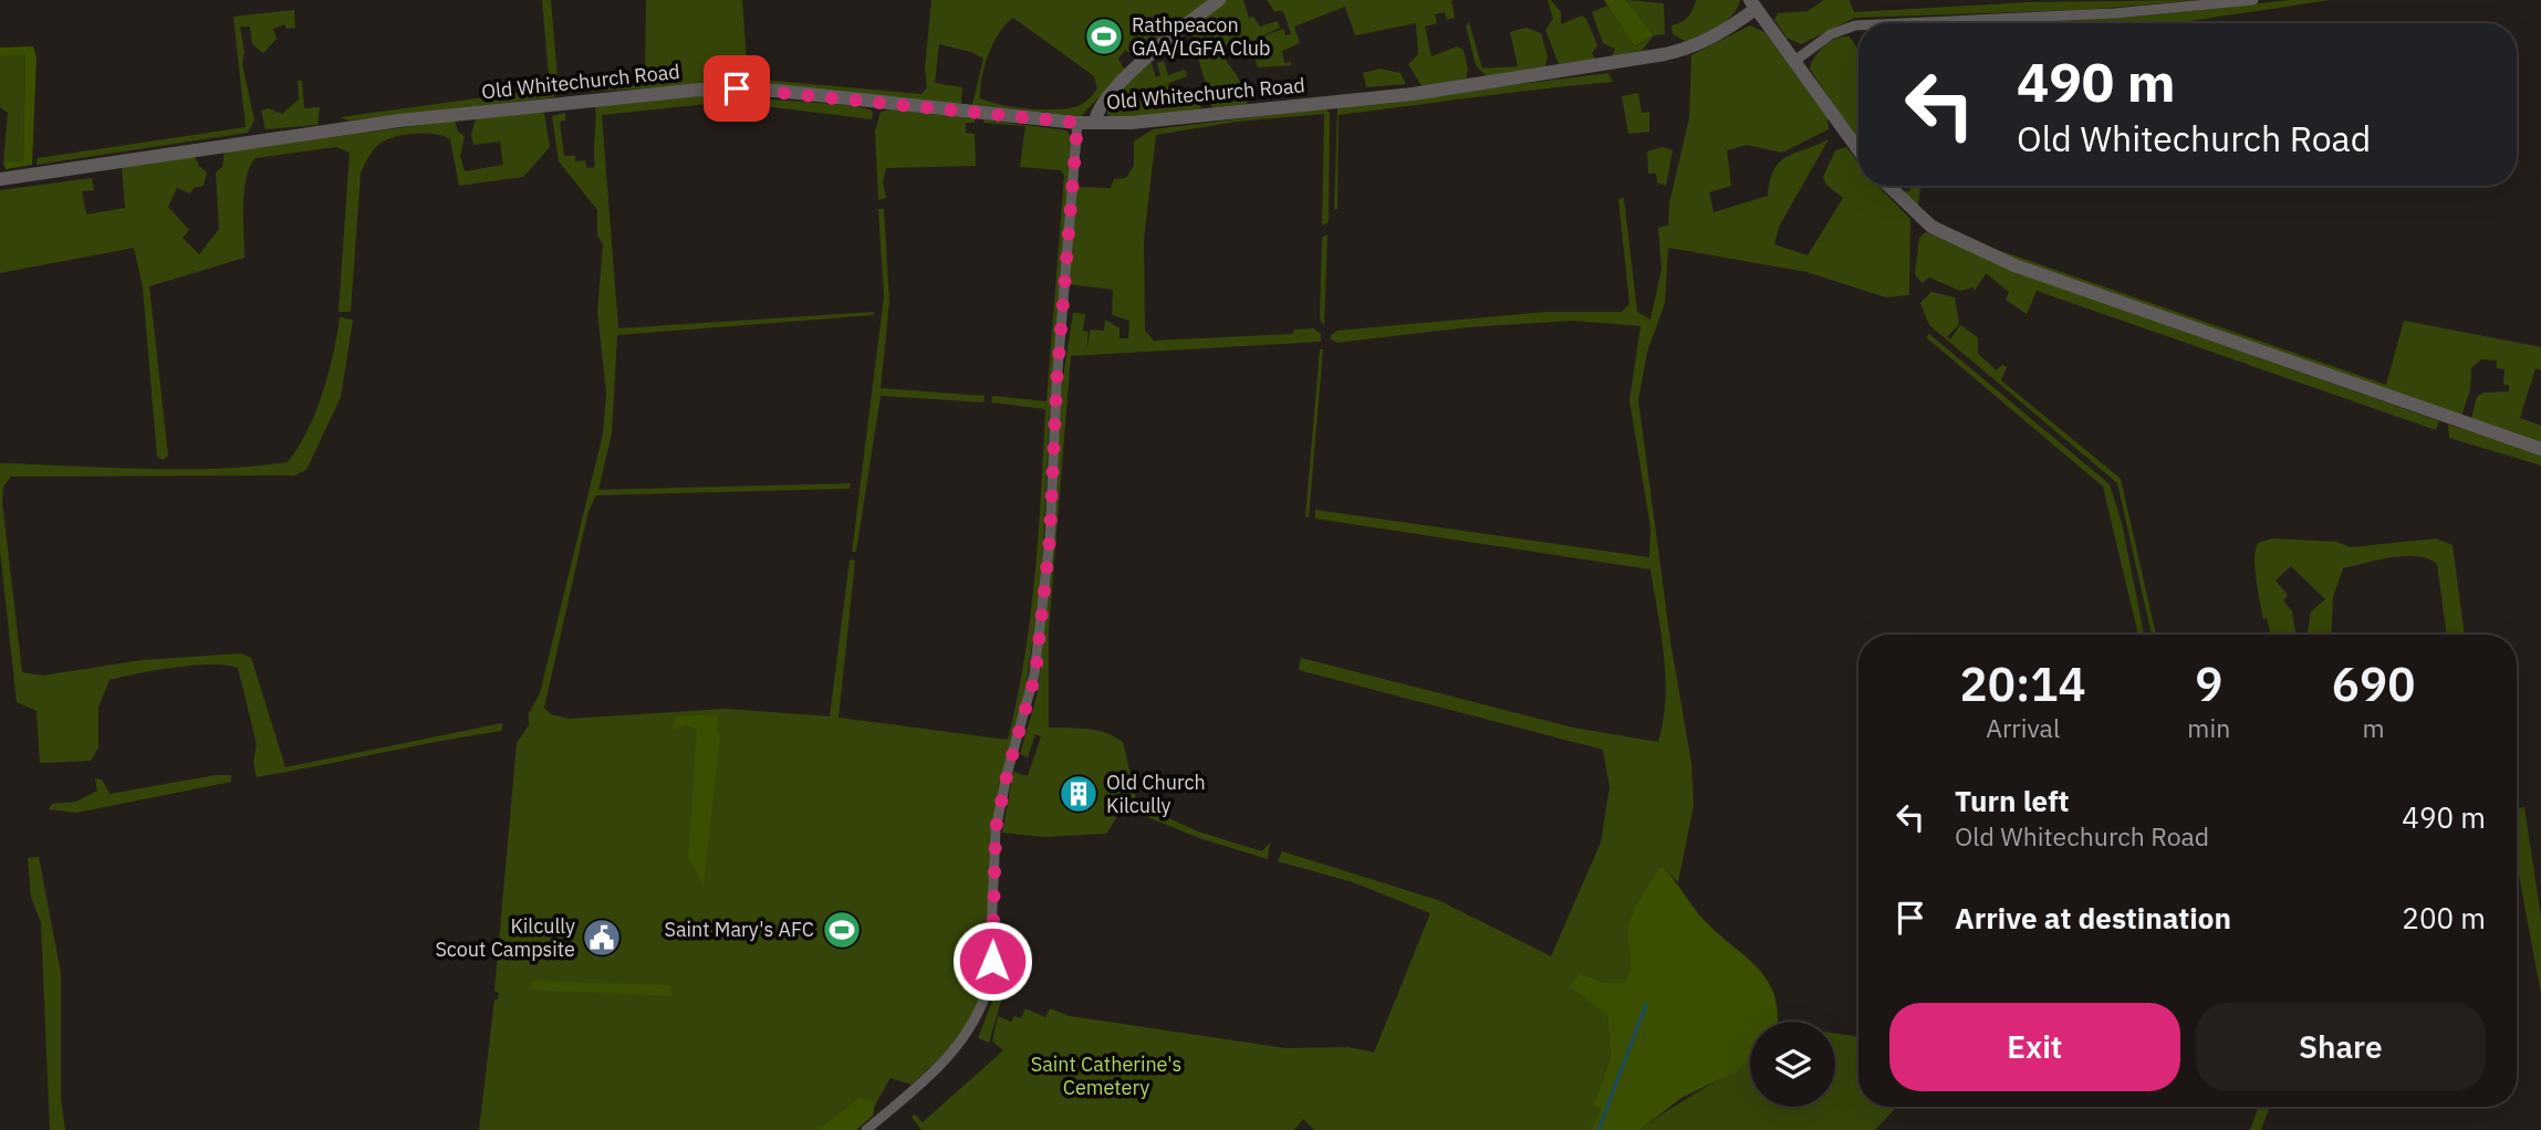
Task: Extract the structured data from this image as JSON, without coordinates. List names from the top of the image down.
{
  "streets": {
    "street": ["Old Whitechurch Road"]
  },
  "parks": ["Saint Catherine's Cemetery"],
  "places": {
    "sports": ["Rathpeacon GAA/LGFA Club", "Saint Mary's AFC"],
    "building": ["Old Church Kilcully"],
    "public building": ["Kilcully Scout Campsite"]
  },
  "page": {
    "turn": ["490 m", "Old Whitechurch Road"],
    "eta": [
      "20:14",
      "Arrival",
      "9",
      "min",
      "690",
      "m"
    ],
    "list": [
      {
        "name": "Turn left",
        "note": "Old Whitechurch Road",
        "value": "490 m"
      },
      {
        "name": "Arrive at destination",
        "value": "200 m"
      }
    ],
    "buttons": ["Exit", "Share"]
  }
}
